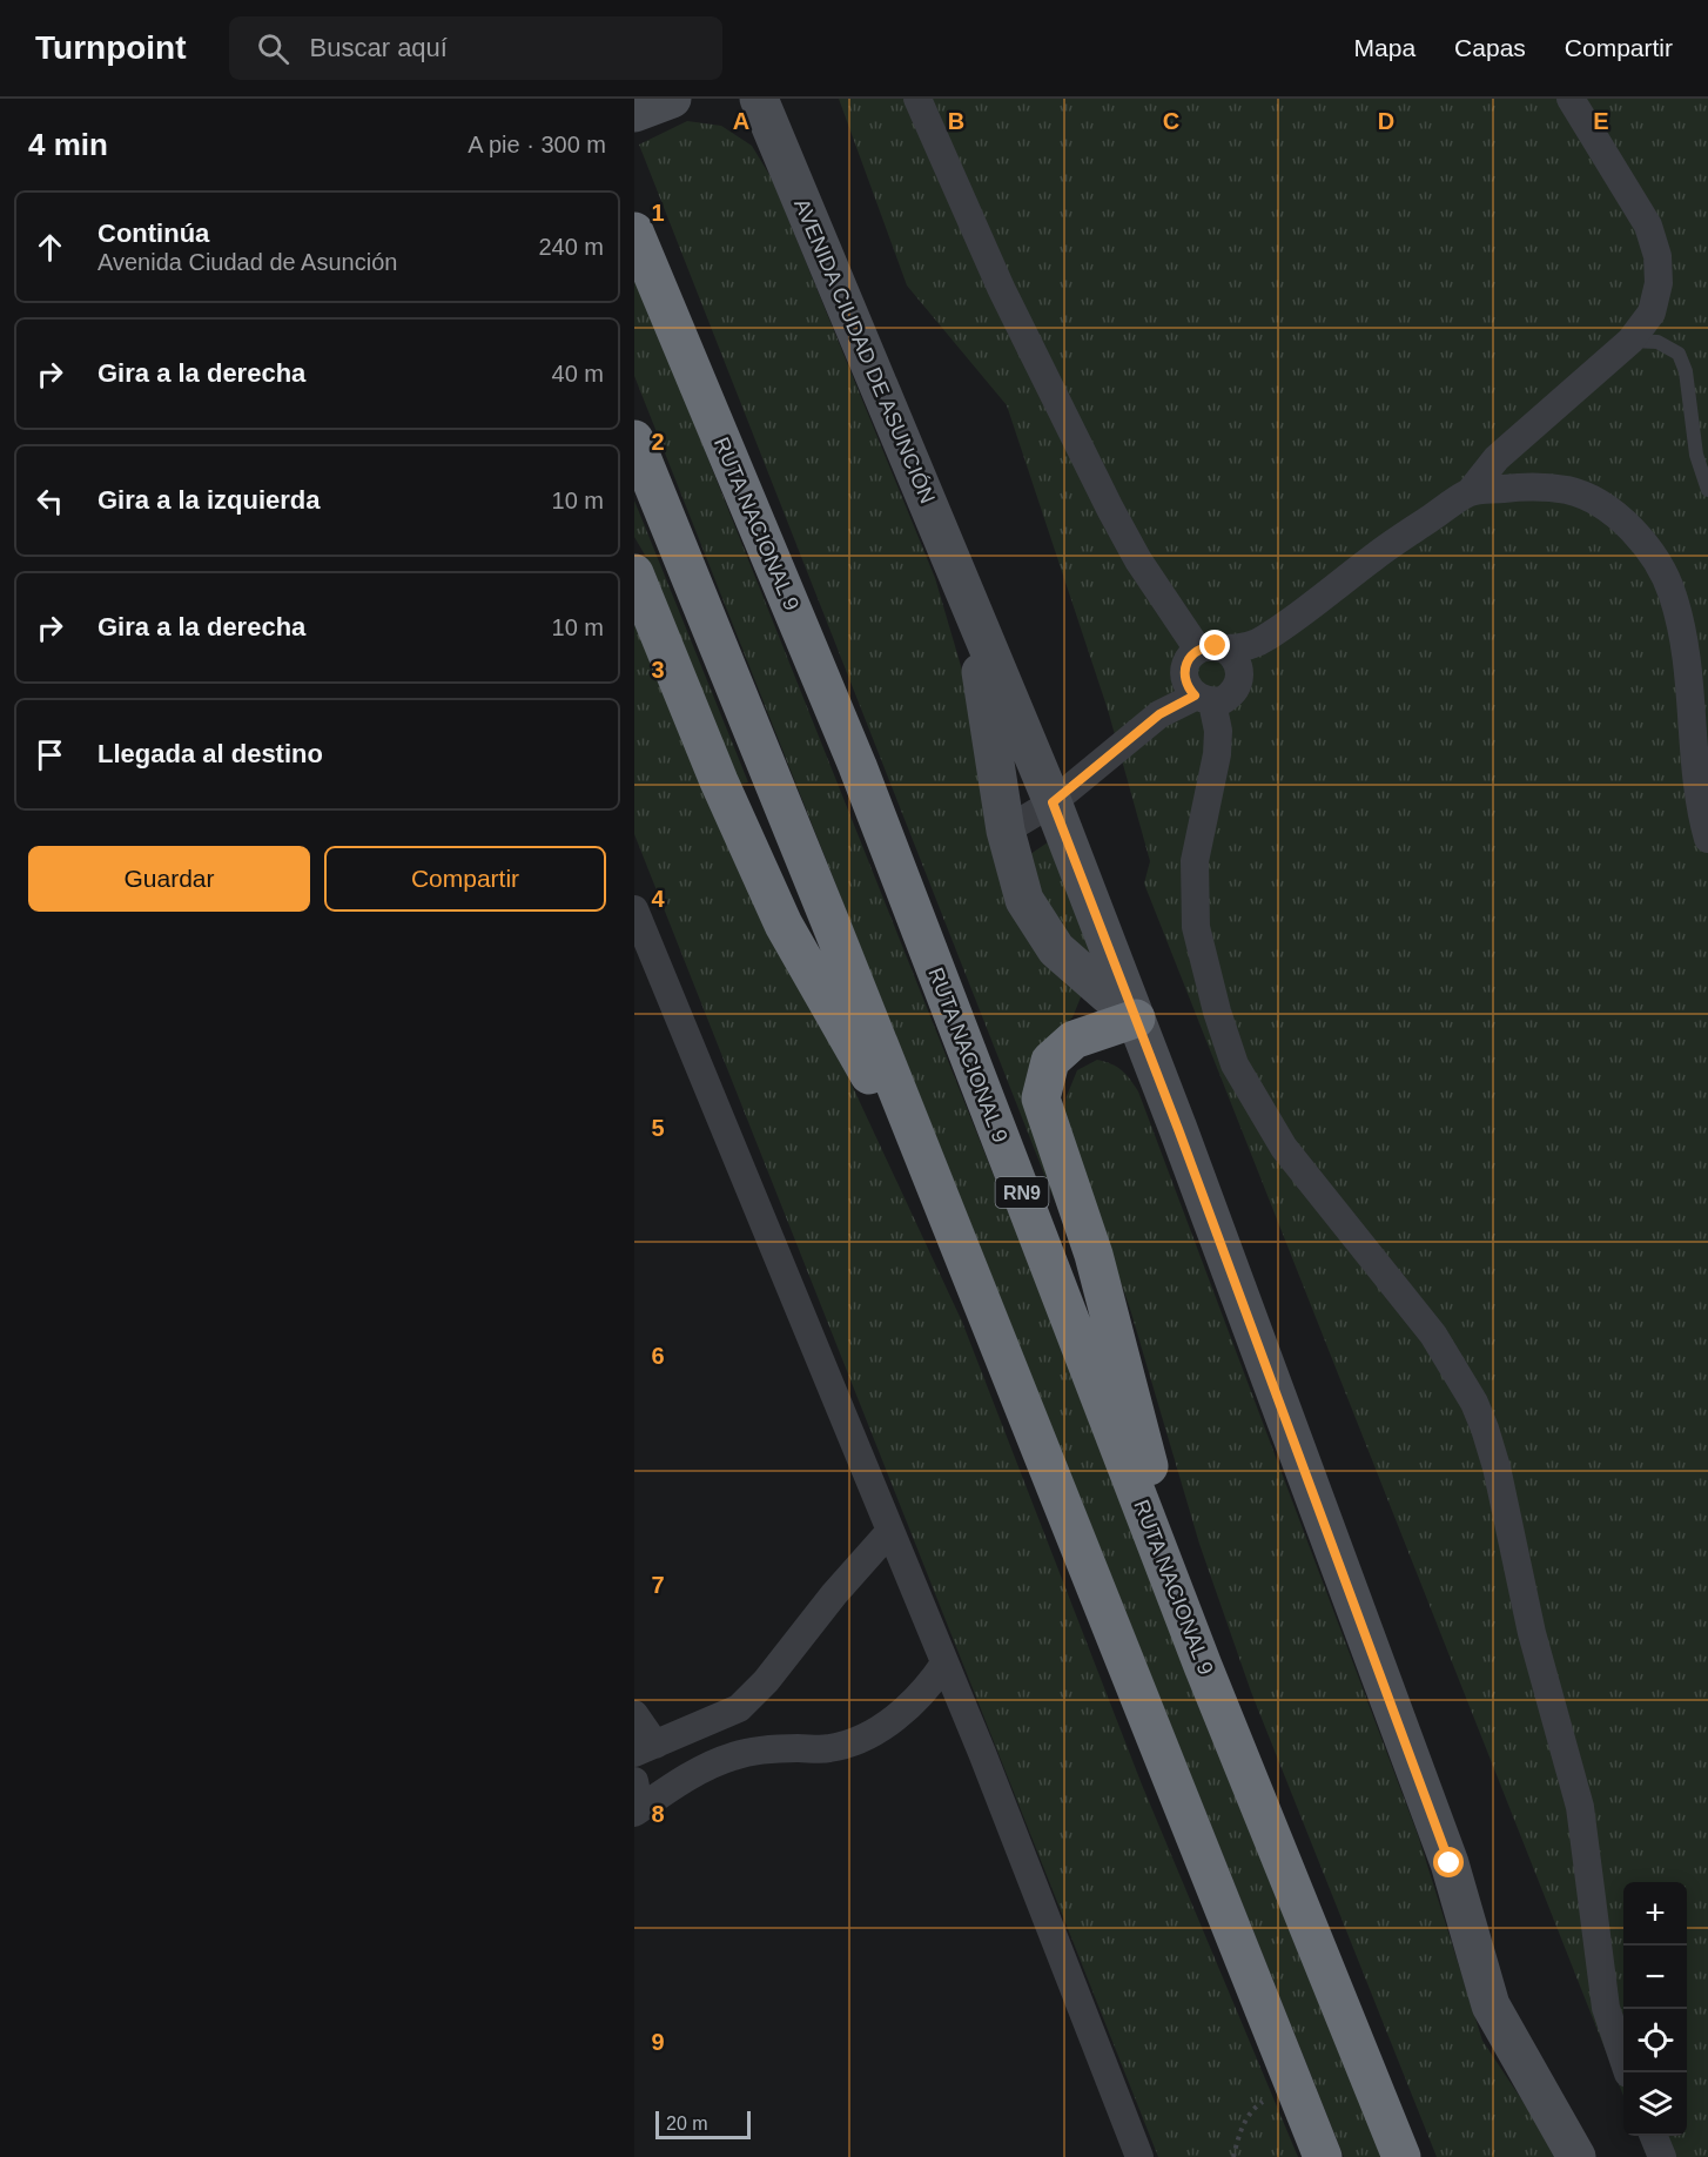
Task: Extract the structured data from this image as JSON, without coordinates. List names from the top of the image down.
{
  "streets": {
    "highway": ["RUTA NACIONAL 9", "RN9"],
    "street": ["AVENIDA CIUDAD DE ASUNCIÓN"]
  },
  "scale_bar": "20 m",
  "page": {
    "header": "Turnpoint",
    "search": "Buscar aquí",
    "nav": ["Mapa", "Capas", "Compartir"],
    "heading": ["4 min", "A pie · 300 m"],
    "list": [
      ["Continúa", "Avenida Ciudad de Asunción", "240 m"],
      ["Gira a la derecha", "40 m"],
      ["Gira a la izquierda", "10 m"],
      ["Gira a la derecha", "10 m"],
      "Llegada al destino"
    ],
    "buttons": ["Guardar", "Compartir"],
    "map_buttons": ["+", "−"],
    "scale": "20 m"
  },
  "grid": {
    "columns": [
      "A",
      "B",
      "C",
      "D",
      "E"
    ],
    "rows": [
      "1",
      "2",
      "3",
      "4",
      "5",
      "6",
      "7",
      "8",
      "9"
    ]
  }
}
